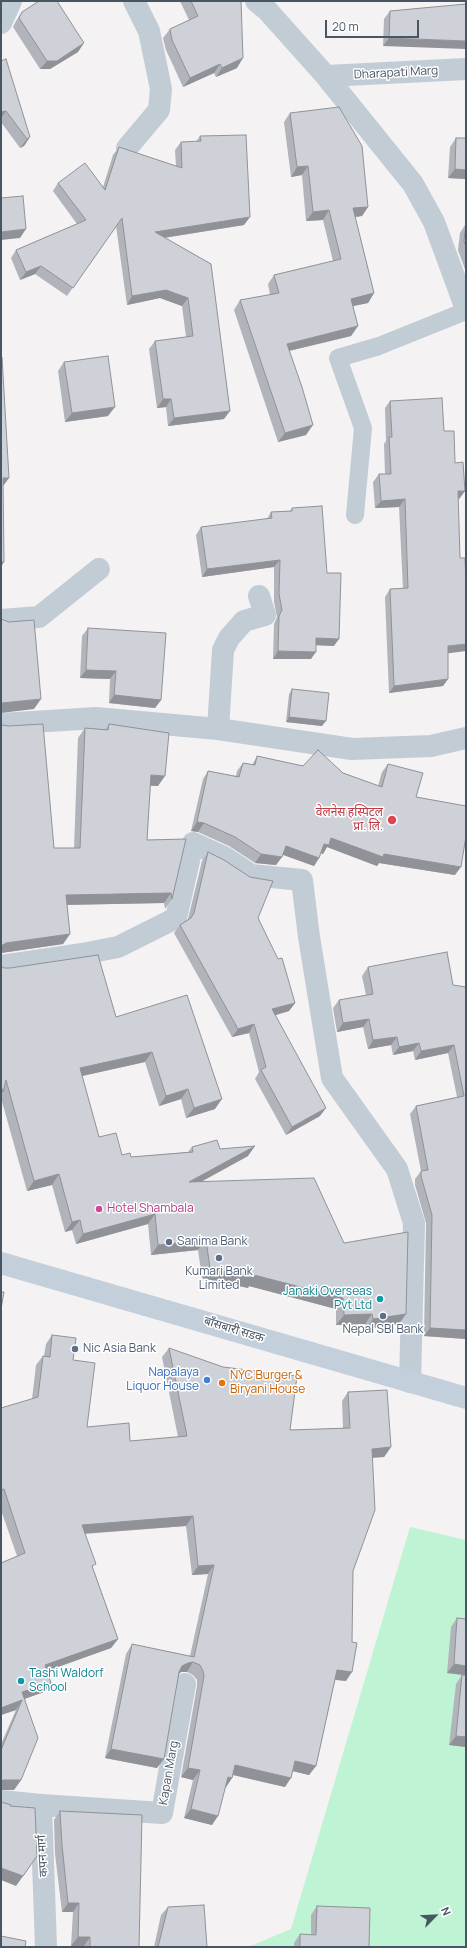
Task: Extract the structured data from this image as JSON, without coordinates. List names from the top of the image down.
{
  "streets": {
    "main road": ["बाँसबारी सडक"],
    "street": ["Dharapati Marg", "Kapan Marg", "कपन मार्ग"]
  },
  "crossings": [
    ["Kapan Marg", "कपन मार्ग"]
  ],
  "places": [
    "वेलनेस हस्पिटल प्रा. लि.",
    "Hotel Shambala",
    "Sanima Bank",
    "Kumari Bank Limited",
    "Janaki Overseas Pvt Ltd",
    "Nepal SBI Bank",
    "Nic Asia Bank",
    "Napalaya Liquor House",
    "NYC Burger & Biryani House",
    "Tashi Waldorf School"
  ],
  "scale_bar": "20 m",
  "north": "top right"
}
